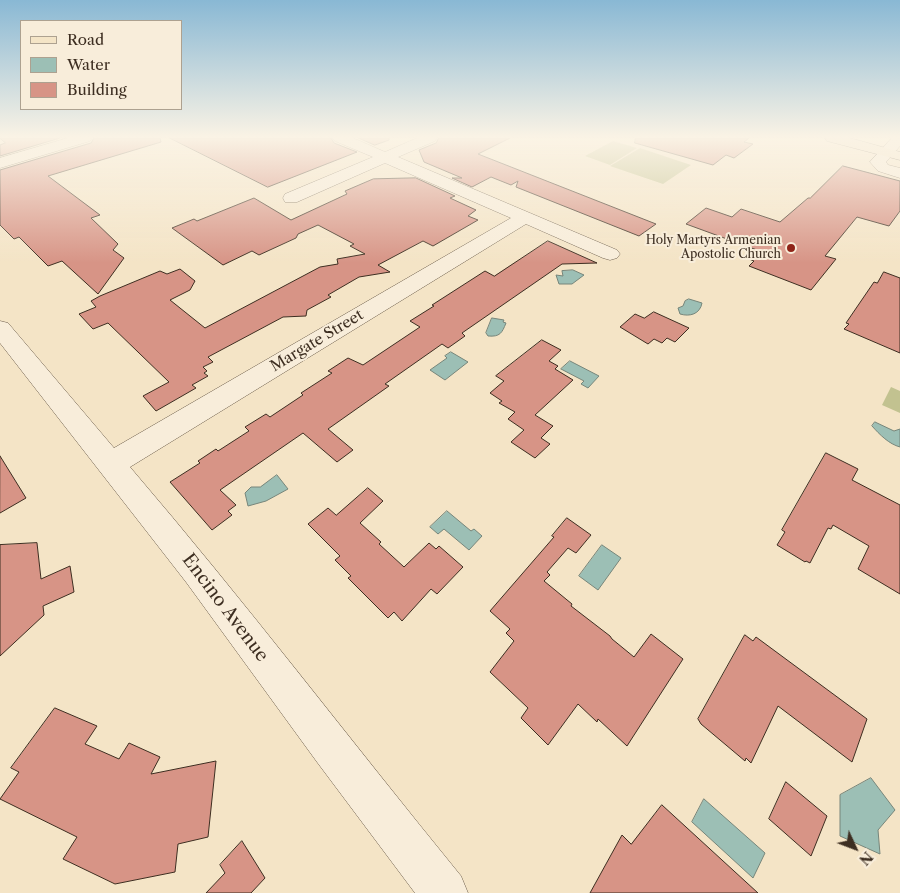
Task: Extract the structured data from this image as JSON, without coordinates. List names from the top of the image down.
{
  "streets": {
    "street": ["Margate Street", "Encino Avenue"]
  },
  "crossings": [
    ["Margate Street", "Encino Avenue"]
  ],
  "places": ["Holy Martyrs Armenian Apostolic Church"],
  "legend": ["Road", "Water", "Building"],
  "north": "bottom right"
}
